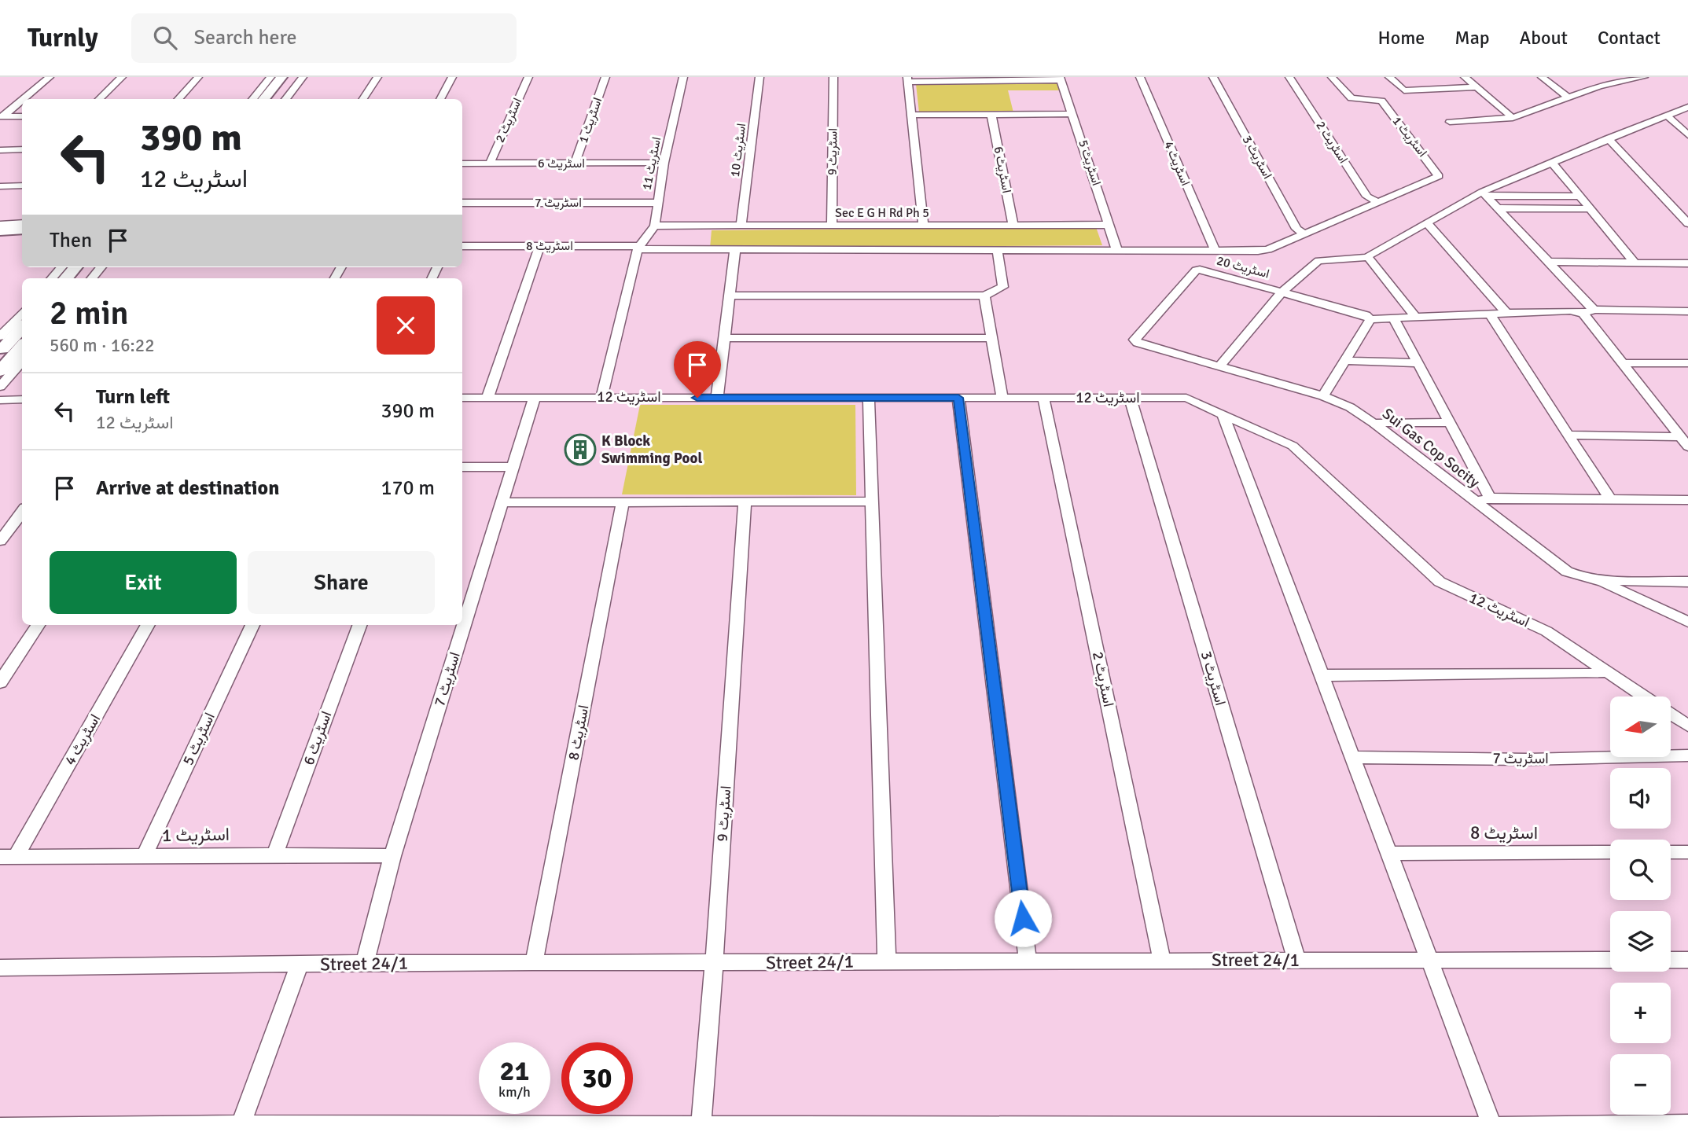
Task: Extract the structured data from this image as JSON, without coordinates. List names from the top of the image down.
{
  "streets": {
    "street": [
      "اسٹریٹ 2",
      "اسٹریٹ 1",
      "اسٹریٹ 10",
      "اسٹریٹ 9",
      "اسٹریٹ 3",
      "اسٹریٹ 5",
      "اسٹریٹ 6",
      "اسٹریٹ 11",
      "اسٹریٹ 4",
      "اسٹریٹ 7",
      "Sec E G H Rd Ph 5",
      "اسٹریٹ 8",
      "اسٹریٹ 20",
      "اسٹریٹ 12",
      "Sui Gas Cop Socity",
      "Street 24/1"
    ]
  },
  "crossings": [
    ["اسٹریٹ 2", "اسٹریٹ 6"],
    ["اسٹریٹ 2", "اسٹریٹ 8"],
    ["اسٹریٹ 2", "اسٹریٹ 12"],
    ["اسٹریٹ 2", "Street 24/1"],
    ["اسٹریٹ 1", "اسٹریٹ 5"],
    ["اسٹریٹ 1", "اسٹریٹ 6"],
    ["اسٹریٹ 1", "اسٹریٹ 4"],
    ["اسٹریٹ 1", "اسٹریٹ 7"],
    ["اسٹریٹ 1", "اسٹریٹ 8"],
    ["اسٹریٹ 10", "Sec E G H Rd Ph 5"],
    ["اسٹریٹ 9", "Sec E G H Rd Ph 5"],
    ["اسٹریٹ 9", "Street 24/1"],
    ["اسٹریٹ 3", "اسٹریٹ 8"],
    ["اسٹریٹ 3", "اسٹریٹ 12"],
    ["اسٹریٹ 3", "Street 24/1"],
    ["اسٹریٹ 5", "Sec E G H Rd Ph 5"],
    ["اسٹریٹ 5", "اسٹریٹ 8"],
    ["اسٹریٹ 6", "اسٹریٹ 11"],
    ["اسٹریٹ 6", "Sec E G H Rd Ph 5"],
    ["اسٹریٹ 11", "اسٹریٹ 7"],
    ["اسٹریٹ 11", "Sec E G H Rd Ph 5"],
    ["اسٹریٹ 4", "اسٹریٹ 8"],
    ["اسٹریٹ 7", "اسٹریٹ 12"],
    ["اسٹریٹ 7", "Street 24/1"],
    ["اسٹریٹ 8", "Street 24/1"],
    ["اسٹریٹ 20", "Sui Gas Cop Socity"]
  ],
  "places": {
    "building": ["K Block Swimming Pool"]
  },
  "north": "left",
  "page": {
    "header": "Turnly",
    "search": "Search here",
    "nav": [
      "Home",
      "Map",
      "About",
      "Contact"
    ],
    "turn": ["390 m", "اسٹریٹ 12"],
    "then": "Then",
    "heading": ["2 min", "560 m · 16:22"],
    "list": [
      {
        "name": "Turn left",
        "note": "اسٹریٹ 12",
        "value": "390 m"
      },
      {
        "name": "Arrive at destination",
        "value": "170 m"
      }
    ],
    "buttons": ["Exit", "Share"],
    "map_buttons": ["+", "−"],
    "speed": "21 km/h",
    "limit": "30"
  }
}
